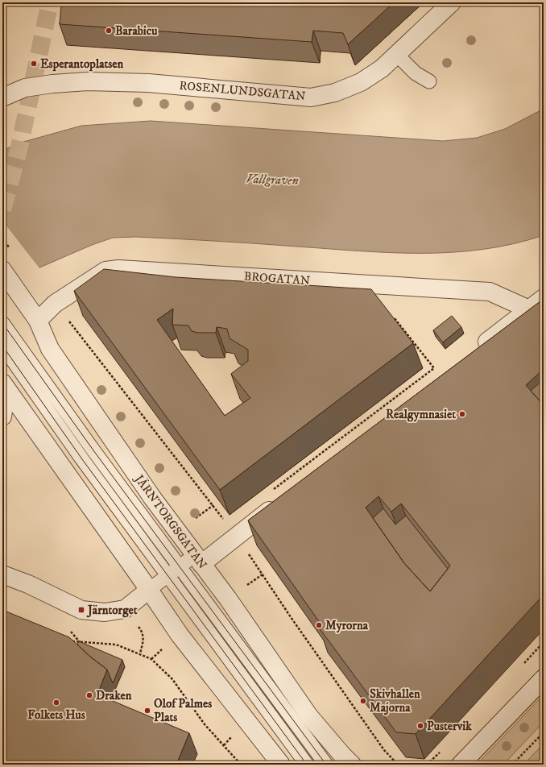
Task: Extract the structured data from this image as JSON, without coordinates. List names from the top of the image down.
{
  "streets": {
    "street": ["ROSENLUNDSGATAN", "BROGATAN", "JÄRNTORGSGATAN"]
  },
  "crossings": [
    ["BROGATAN", "JÄRNTORGSGATAN"]
  ],
  "water": ["Vallgraven"],
  "places": {
    "other": [
      "Barabicu",
      "Esperantoplatsen",
      "Realgymnasiet",
      "Myrorna",
      "Draken",
      "Skivhallen Majorna",
      "Folkets Hus",
      "Olof Palmes Plats",
      "Pustervik"
    ],
    "transit": ["Järntorget"]
  }
}
